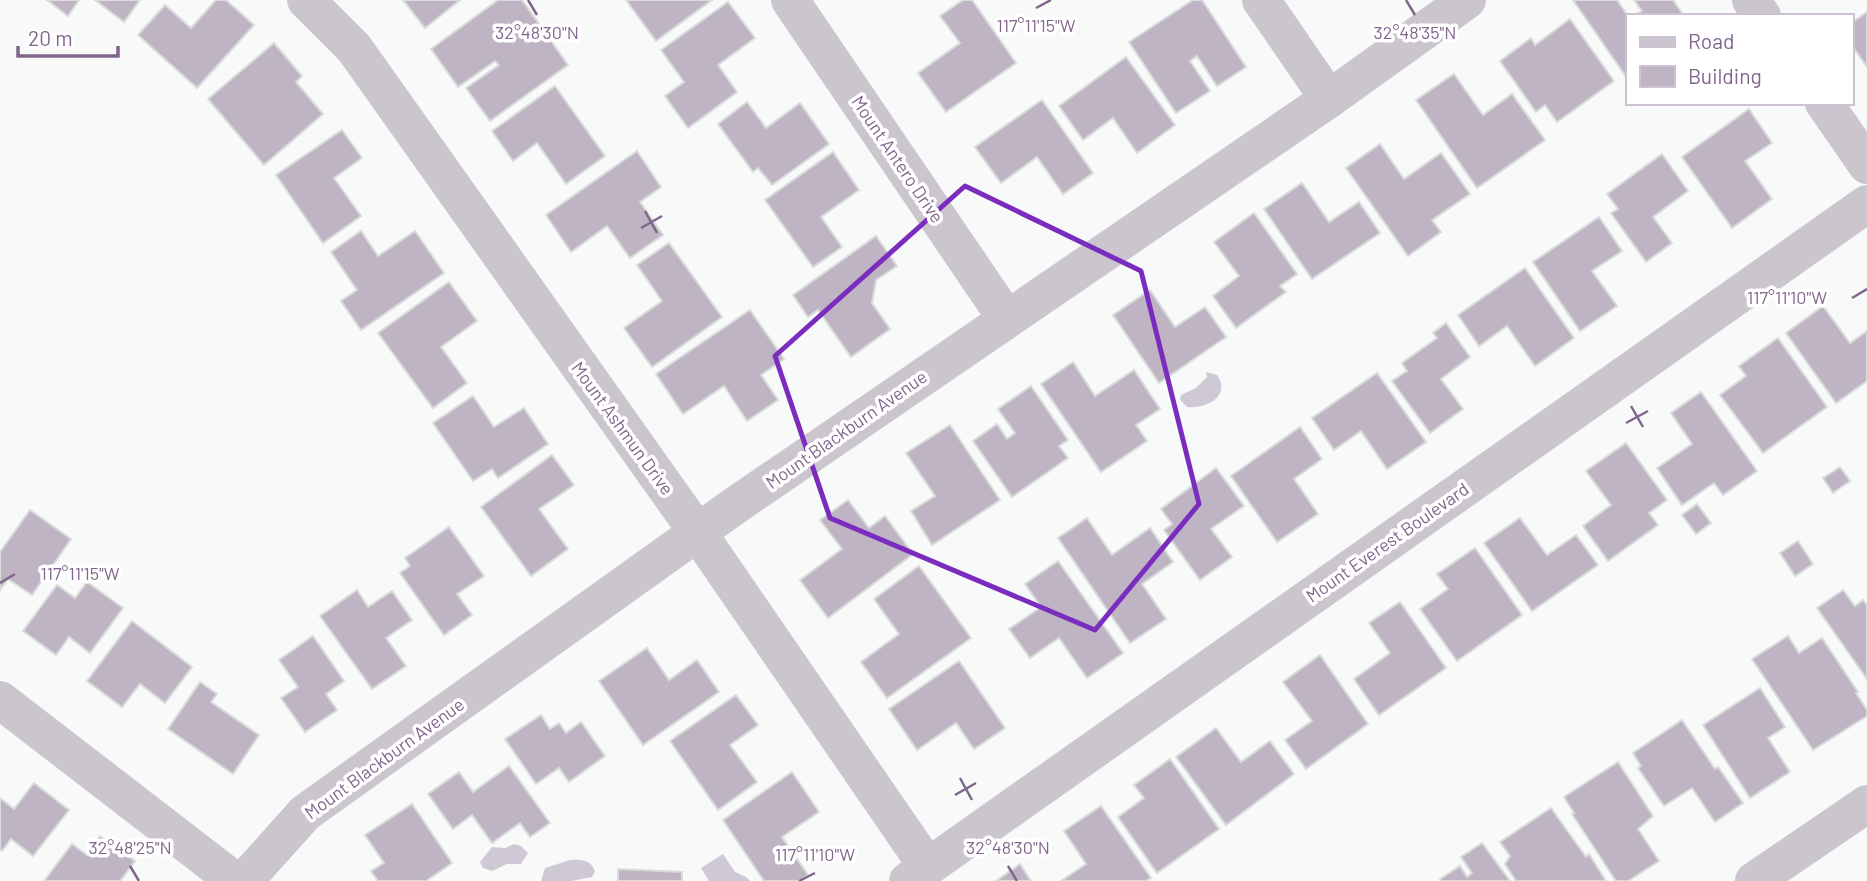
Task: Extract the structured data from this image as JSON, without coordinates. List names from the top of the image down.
{
  "streets": {
    "street": [
      "Mount Antero Drive",
      "Mount Ashmun Drive",
      "Mount Blackburn Avenue",
      "Mount Everest Boulevard"
    ]
  },
  "crossings": [
    ["Mount Antero Drive", "Mount Blackburn Avenue"],
    ["Mount Ashmun Drive", "Mount Blackburn Avenue"],
    ["Mount Ashmun Drive", "Mount Everest Boulevard"]
  ],
  "legend": ["Road", "Building"],
  "scale_bar": "20 m",
  "coordinates": [
    "117°11'15\"W",
    "32°48'30\"N",
    "32°48'35\"N",
    "117°11'10\"W",
    "32°48'25\"N"
  ]
}
